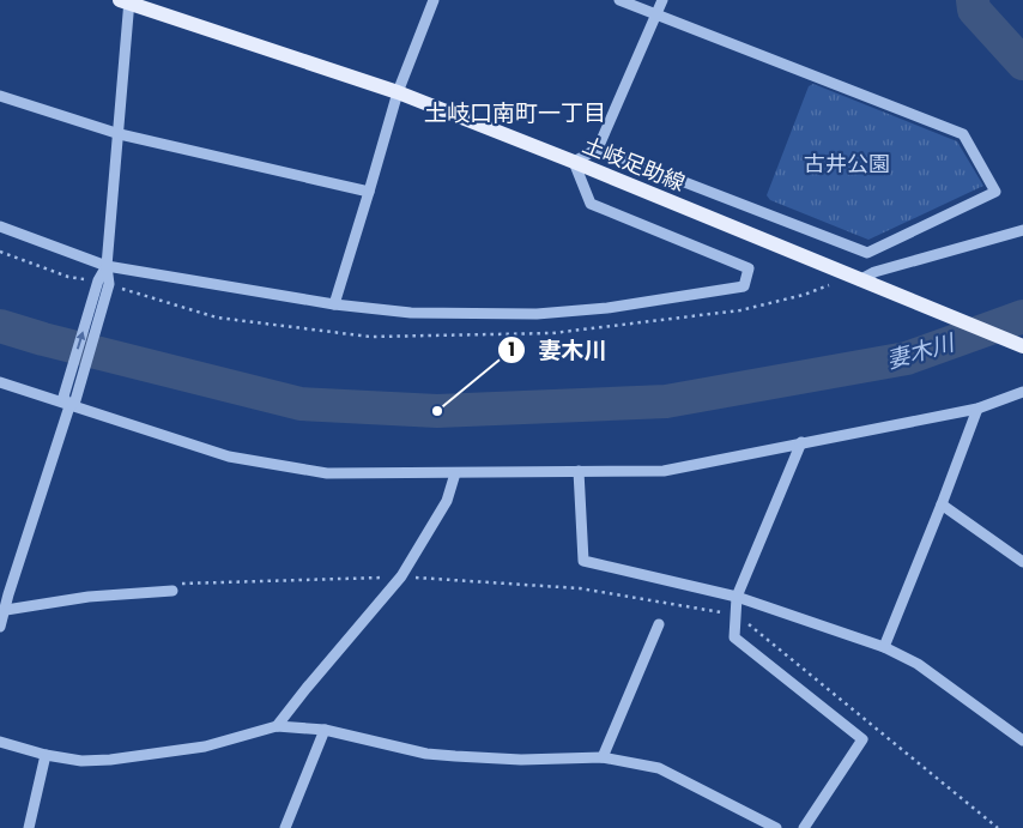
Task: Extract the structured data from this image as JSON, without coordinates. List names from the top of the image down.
{
  "streets": {
    "main road": ["土岐足助線"]
  },
  "districts": ["土岐口南町一丁目"],
  "water": ["妻木川"],
  "parks": ["古井公園"],
  "places": ["妻木川"]
}
